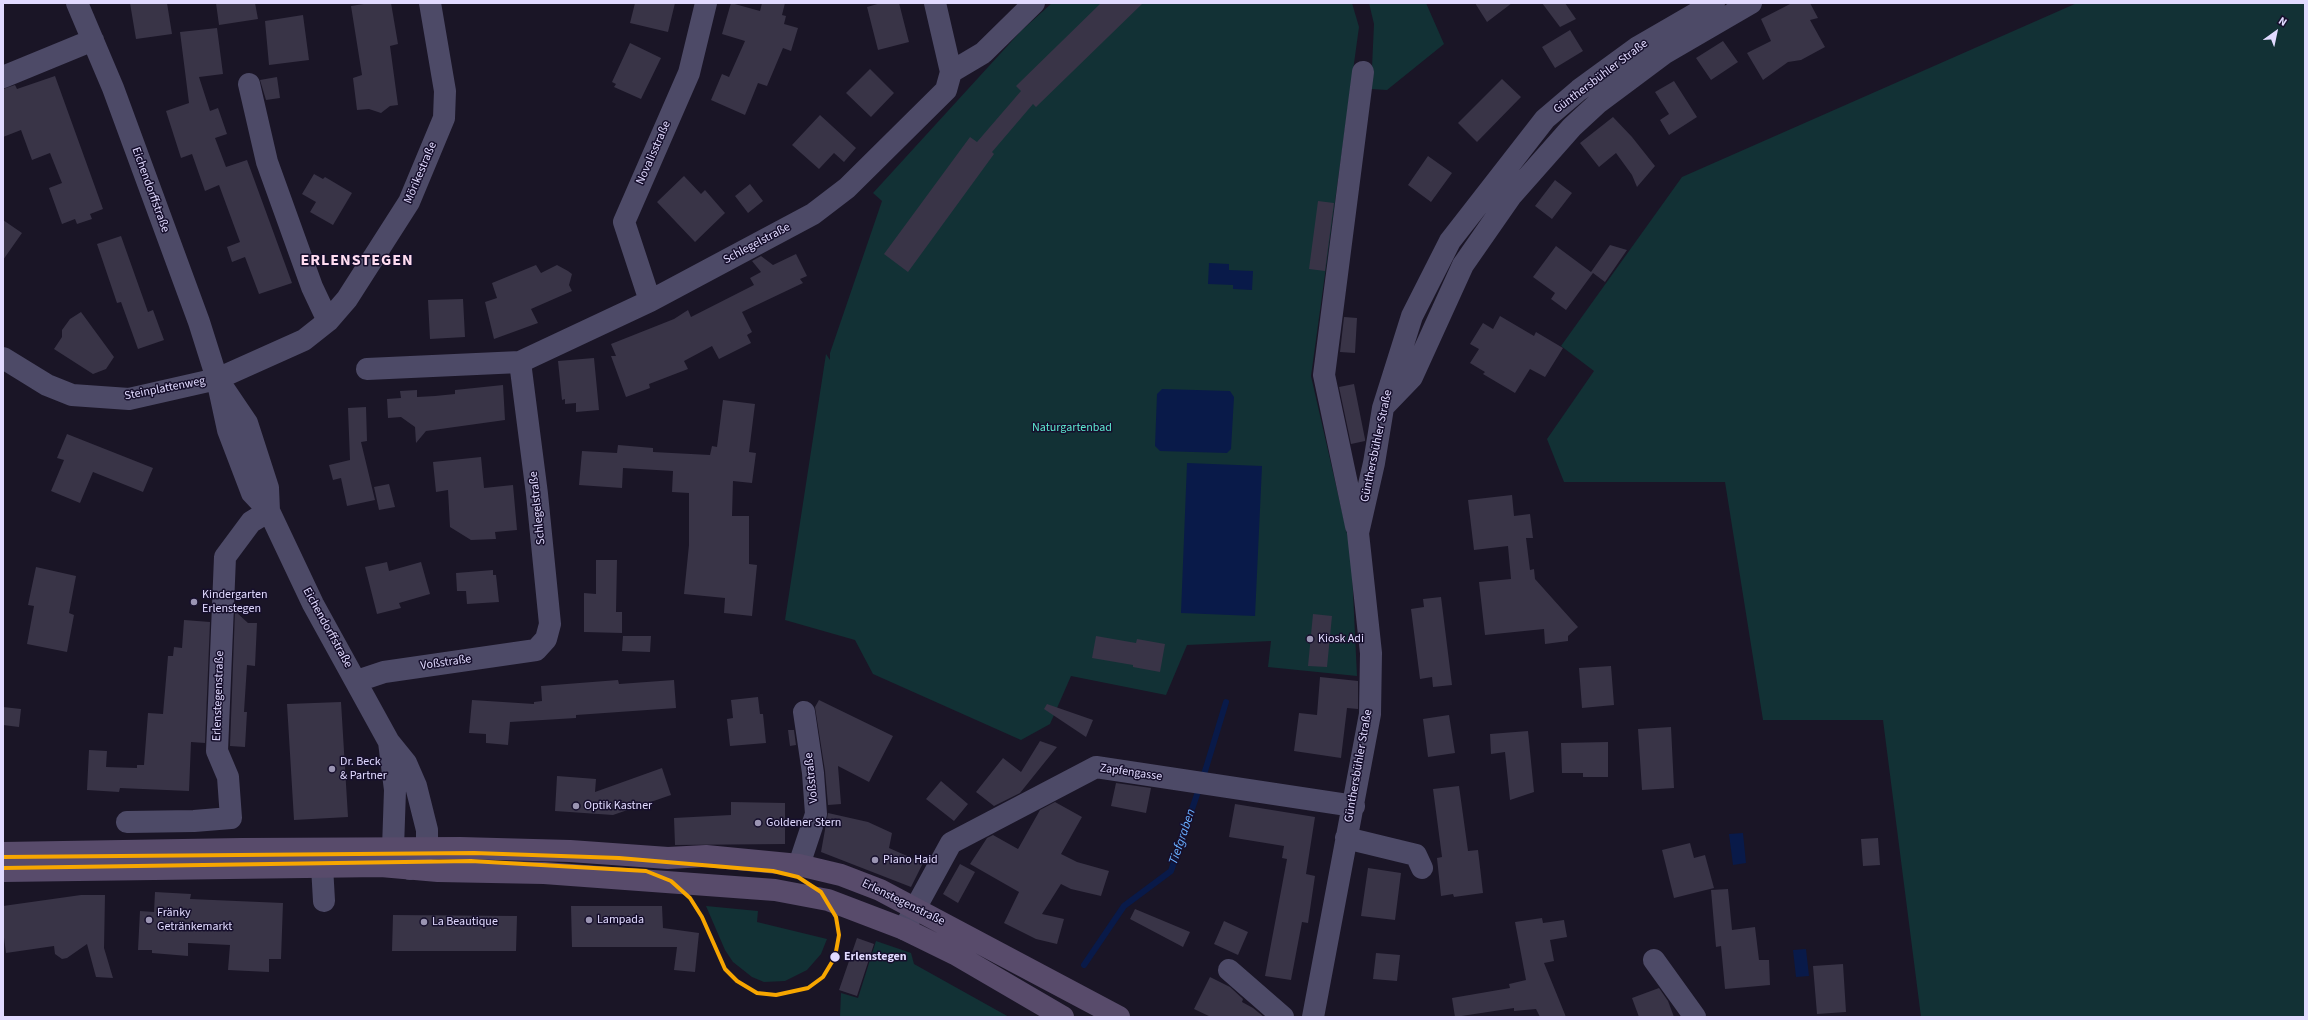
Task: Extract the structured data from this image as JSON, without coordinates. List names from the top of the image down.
{
  "streets": {
    "main road": ["Erlenstegenstraße"],
    "street": [
      "Günthersbühler Straße",
      "Novalisstraße",
      "Mörikestraße",
      "Eichendorffstraße",
      "Schlegelstraße",
      "Steinplattenweg",
      "Voßstraße",
      "Zapfengasse"
    ]
  },
  "crossings": [
    ["Günthersbühler Straße", "Zapfengasse"],
    ["Novalisstraße", "Schlegelstraße"],
    ["Mörikestraße", "Eichendorffstraße"],
    ["Mörikestraße", "Steinplattenweg"],
    ["Eichendorffstraße", "Steinplattenweg"],
    ["Eichendorffstraße", "Voßstraße"],
    ["Eichendorffstraße", "Erlenstegenstraße"],
    ["Schlegelstraße", "Voßstraße"],
    ["Voßstraße", "Erlenstegenstraße"],
    ["Erlenstegenstraße", "Zapfengasse"]
  ],
  "districts": ["ERLENSTEGEN"],
  "water": ["Tiefgraben"],
  "parks": ["Naturgartenbad"],
  "places": [
    "Kindergarten Erlenstegen",
    "Kiosk Adi",
    "Dr. Beck & Partner",
    "Optik Kastner",
    "Goldener Stern",
    "Piano Haid",
    "Fränky Getränkemarkt",
    "Lampada",
    "La Beautique",
    "Erlenstegen"
  ],
  "north": "top right"
}
